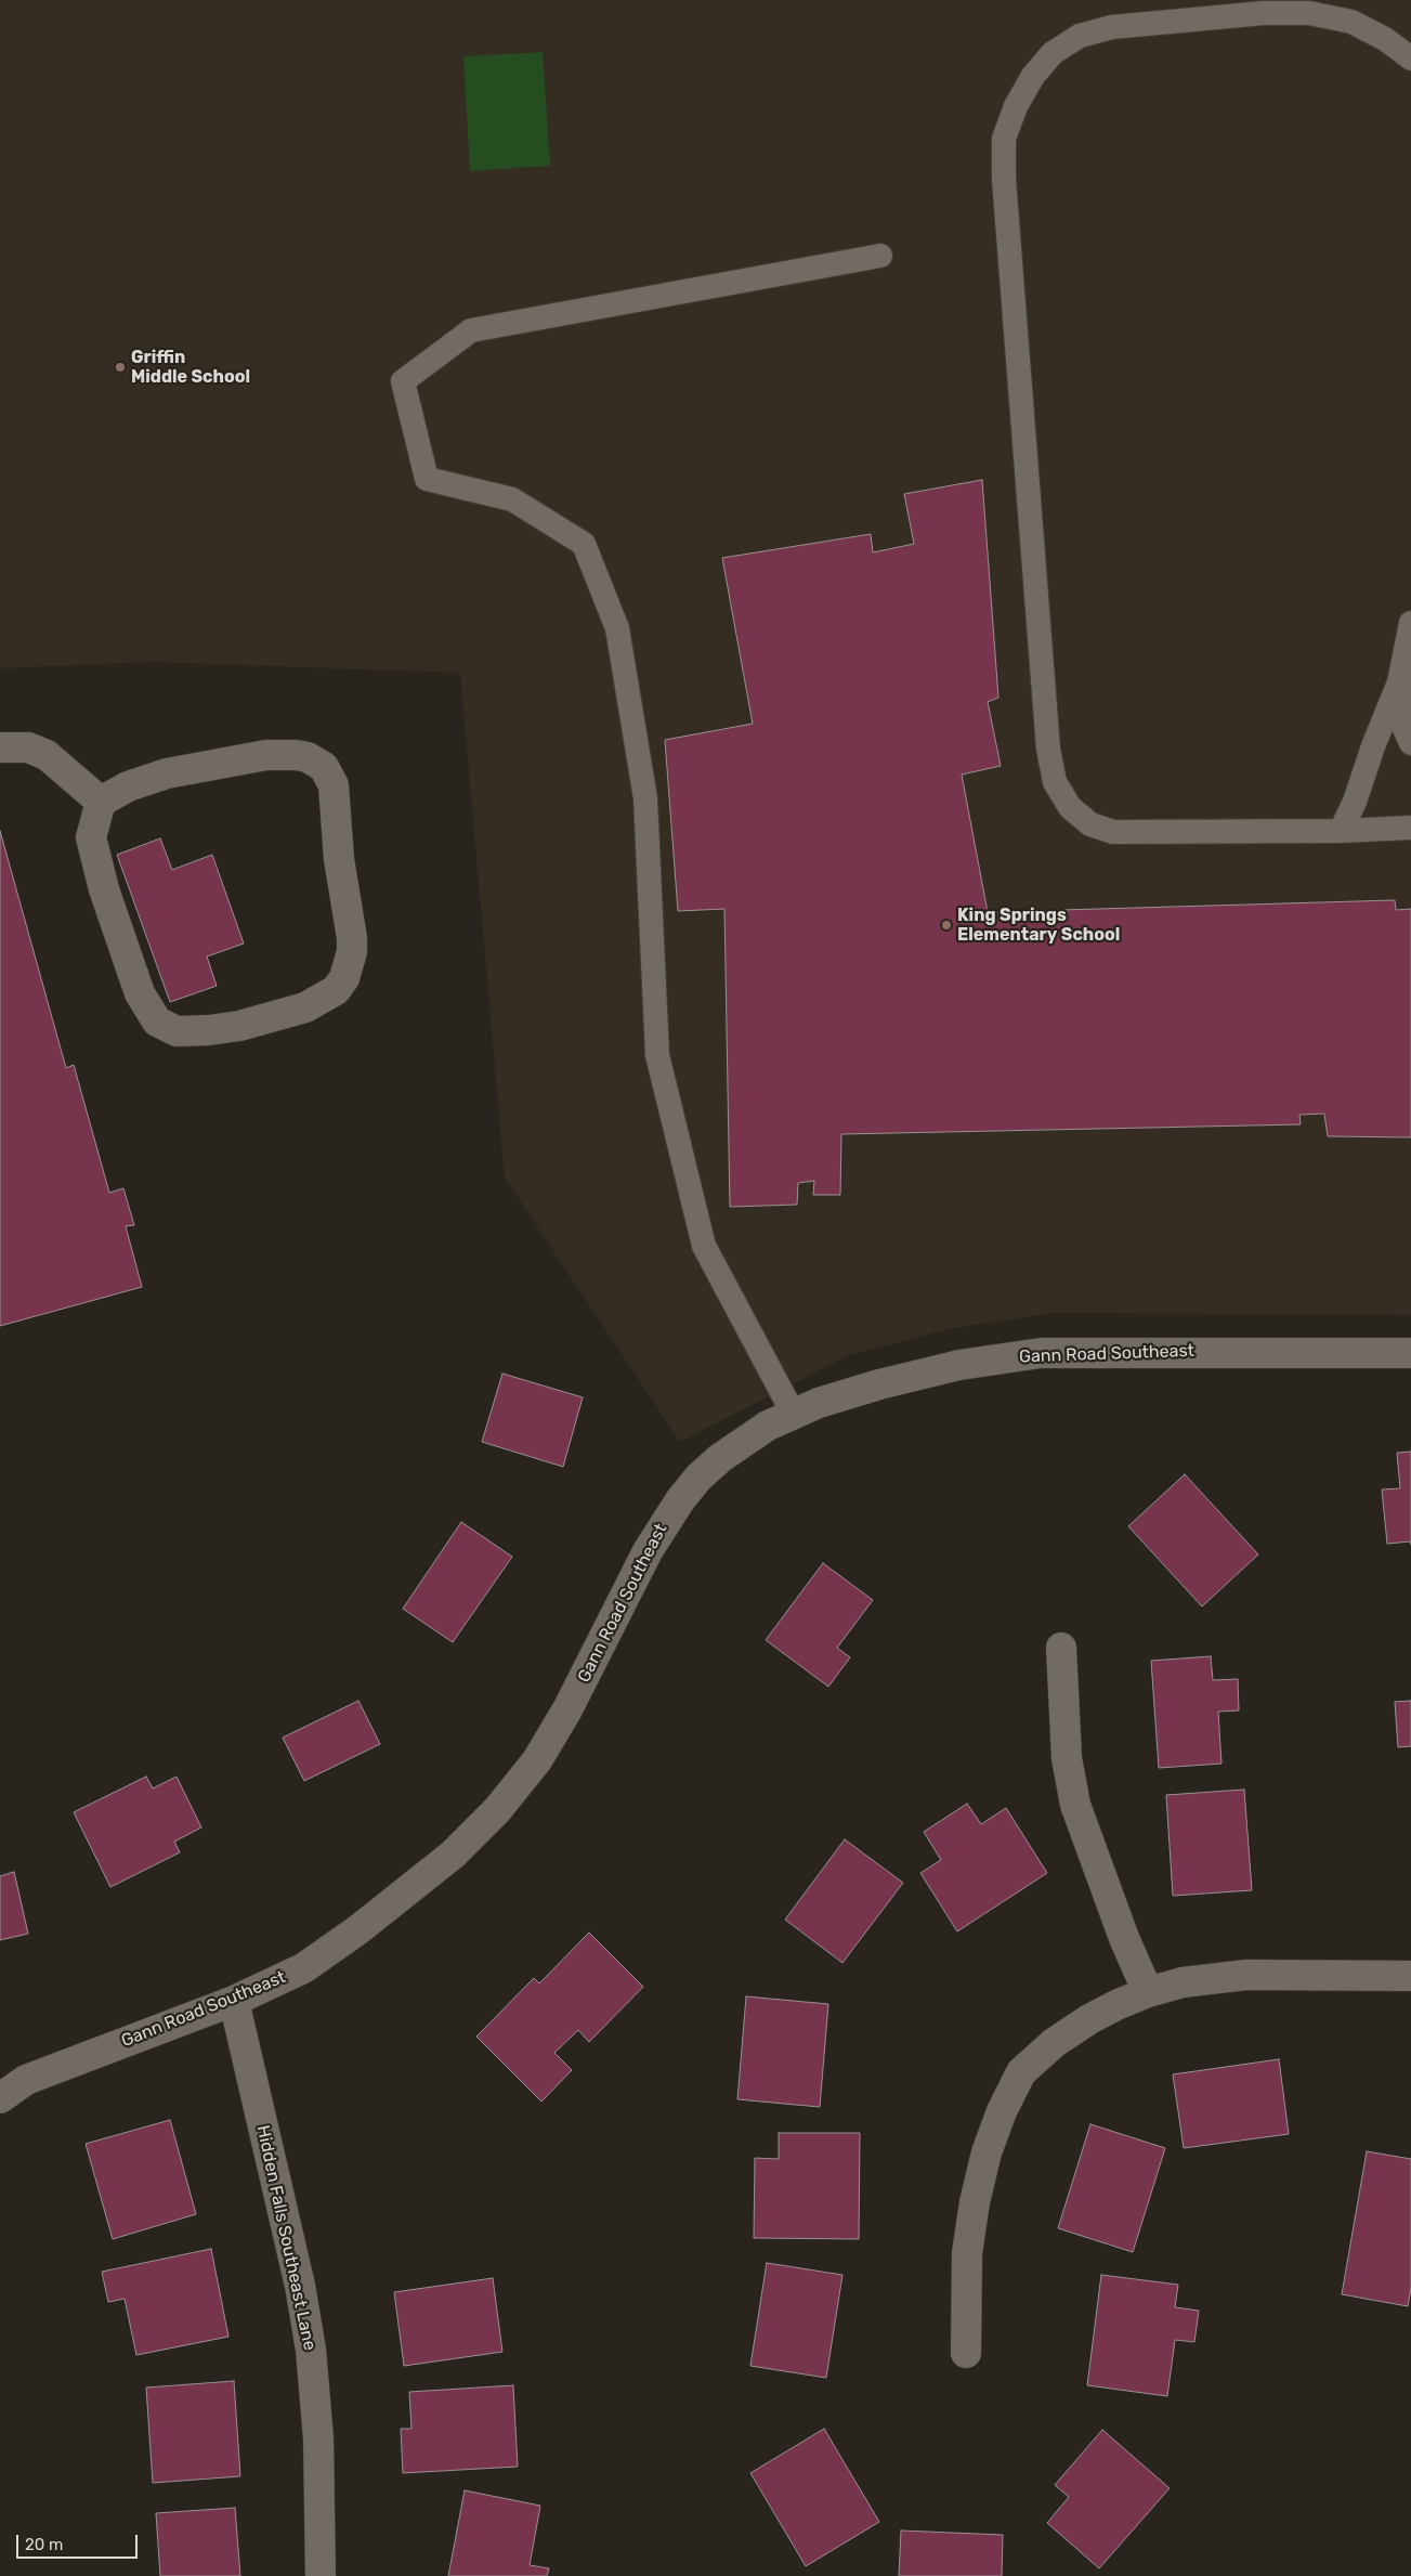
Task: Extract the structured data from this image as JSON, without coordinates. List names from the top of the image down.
{
  "streets": {
    "street": ["Gann Road Southeast", "Hidden Falls Southeast Lane"]
  },
  "crossings": [
    ["Gann Road Southeast", "Hidden Falls Southeast Lane"]
  ],
  "places": ["Griffin Middle School", "King Springs Elementary School"],
  "scale_bar": "20 m"
}
